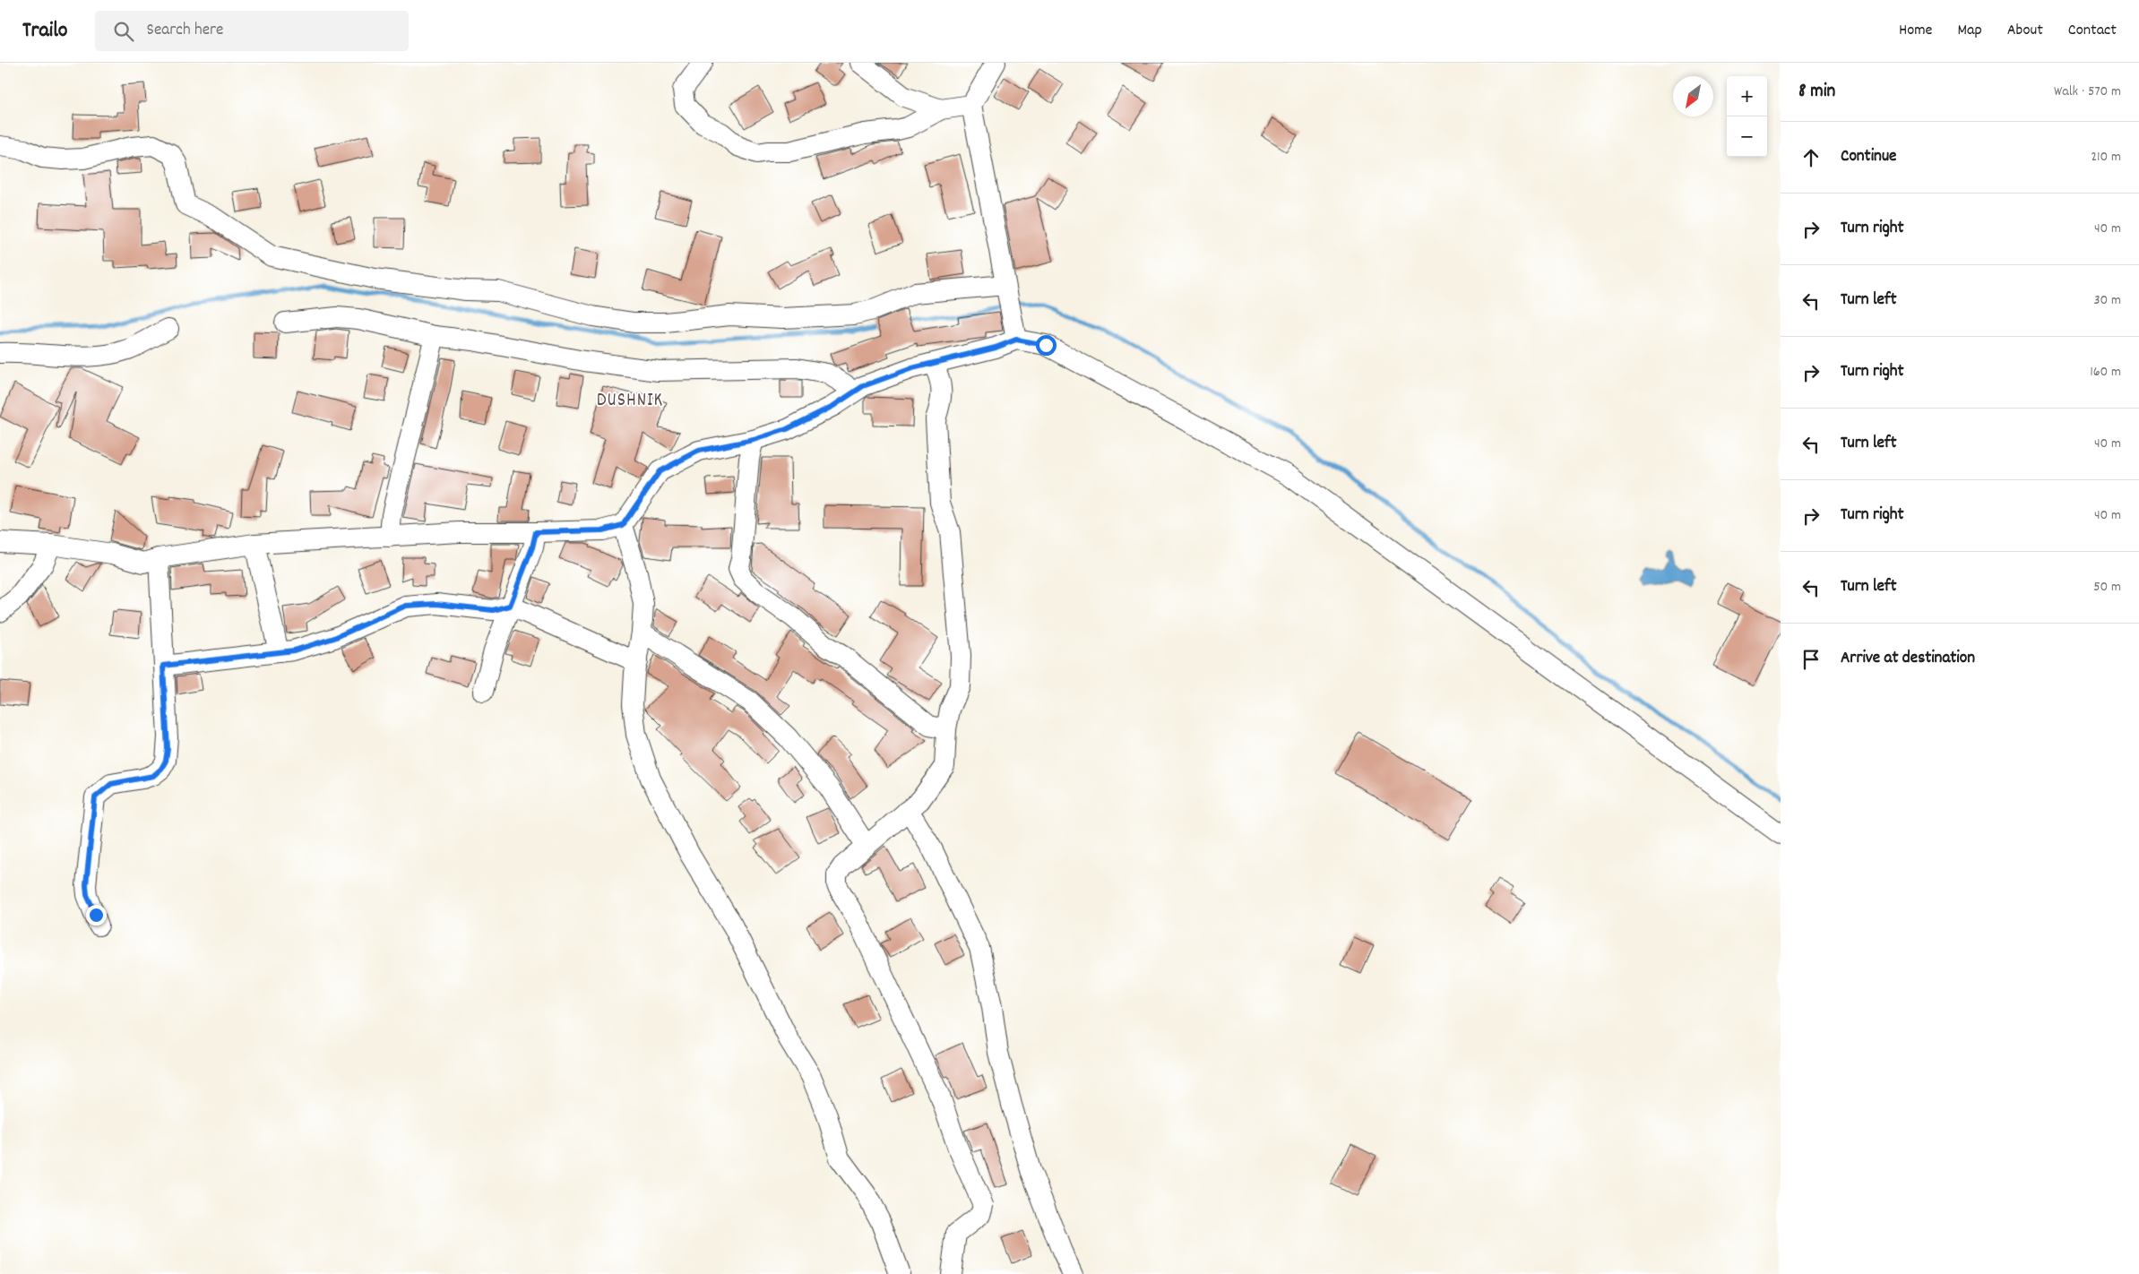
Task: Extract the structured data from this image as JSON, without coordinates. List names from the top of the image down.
{
  "districts": ["DUSHNIK"],
  "north": "bottom left",
  "page": {
    "header": "Trailo",
    "search": "Search here",
    "nav": [
      "Home",
      "Map",
      "About",
      "Contact"
    ],
    "heading": ["8 min", "Walk · 570 m"],
    "map_buttons": ["+", "−"],
    "list": [
      ["Continue", "210 m"],
      ["Turn right", "40 m"],
      ["Turn left", "30 m"],
      ["Turn right", "160 m"],
      ["Turn left", "40 m"],
      ["Turn right", "40 m"],
      ["Turn left", "50 m"],
      "Arrive at destination"
    ]
  }
}
